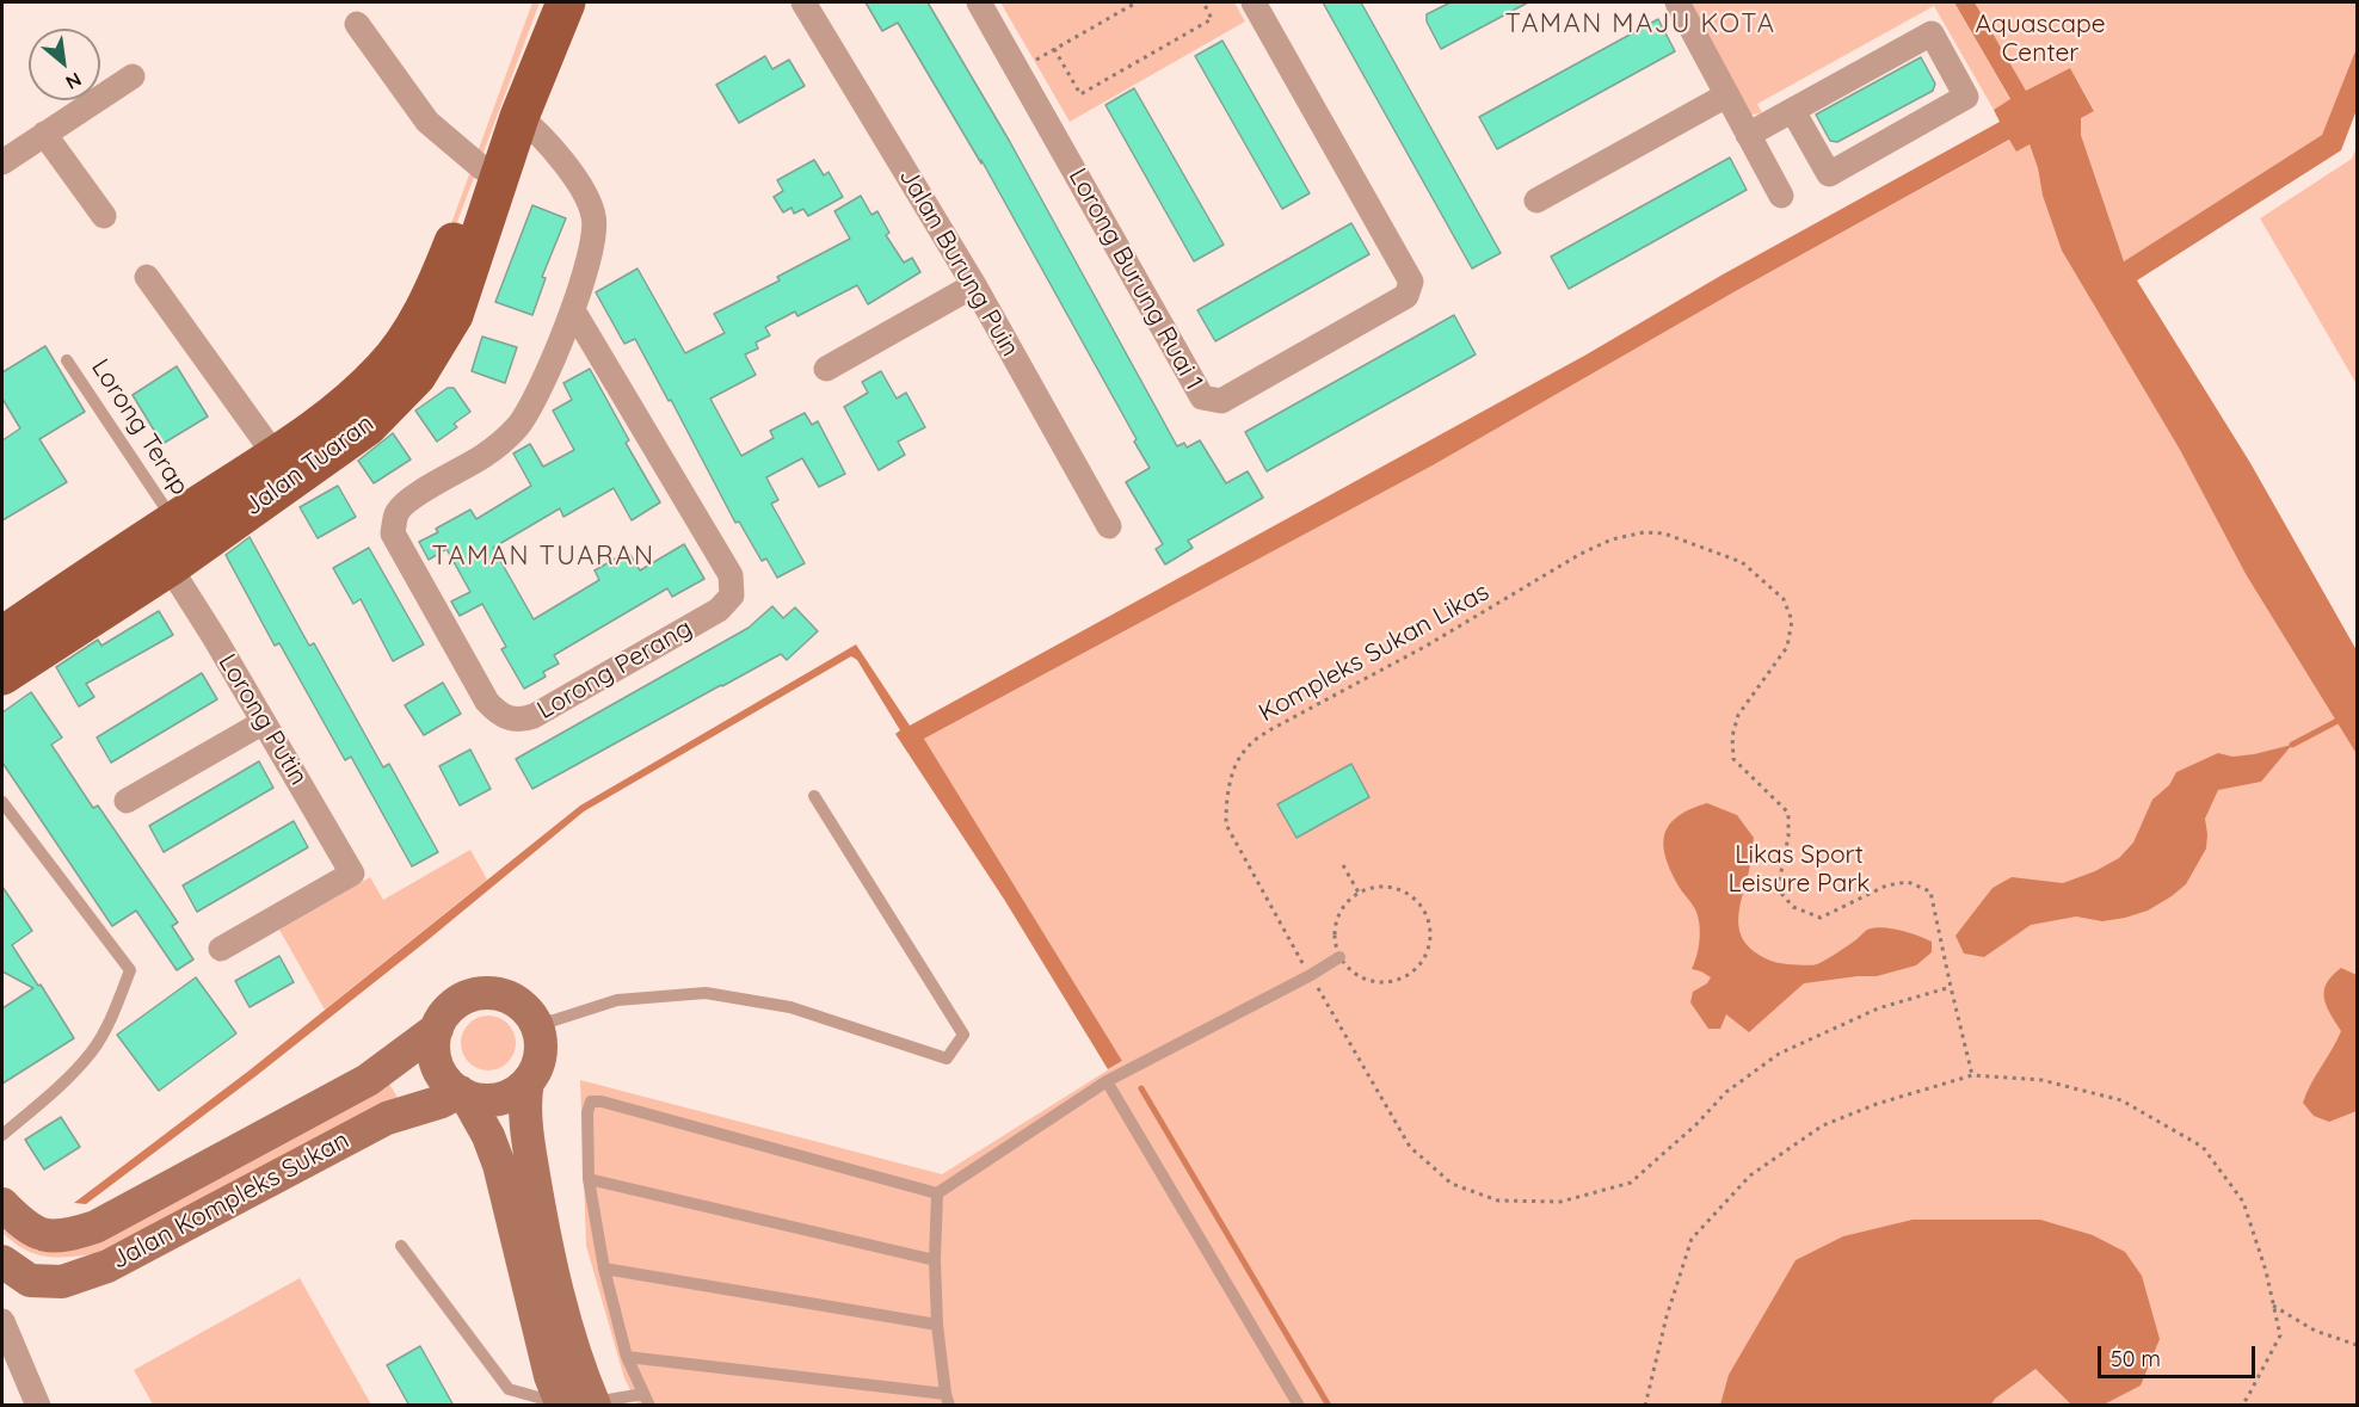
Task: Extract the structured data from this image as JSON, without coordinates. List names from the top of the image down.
{
  "streets": {
    "main road": ["Jalan Tuaran", "Jalan Kompleks Sukan"],
    "street": [
      "Jalan Burung Puin",
      "Lorong Burung Ruai 1",
      "Lorong Perang",
      "Lorong Putin"
    ],
    "lane": ["Lorong Terap"],
    "path": ["Kompleks Sukan Likas"]
  },
  "crossings": [
    ["Lorong Terap", "Jalan Tuaran"],
    ["Jalan Tuaran", "Lorong Perang"],
    ["Jalan Tuaran", "Lorong Putin"]
  ],
  "districts": ["TAMAN MAJU KOTA", "TAMAN TUARAN"],
  "parks": ["Aquascape Center", "Likas Sport Leisure Park"],
  "scale_bar": "50 m",
  "north": "bottom right"
}
